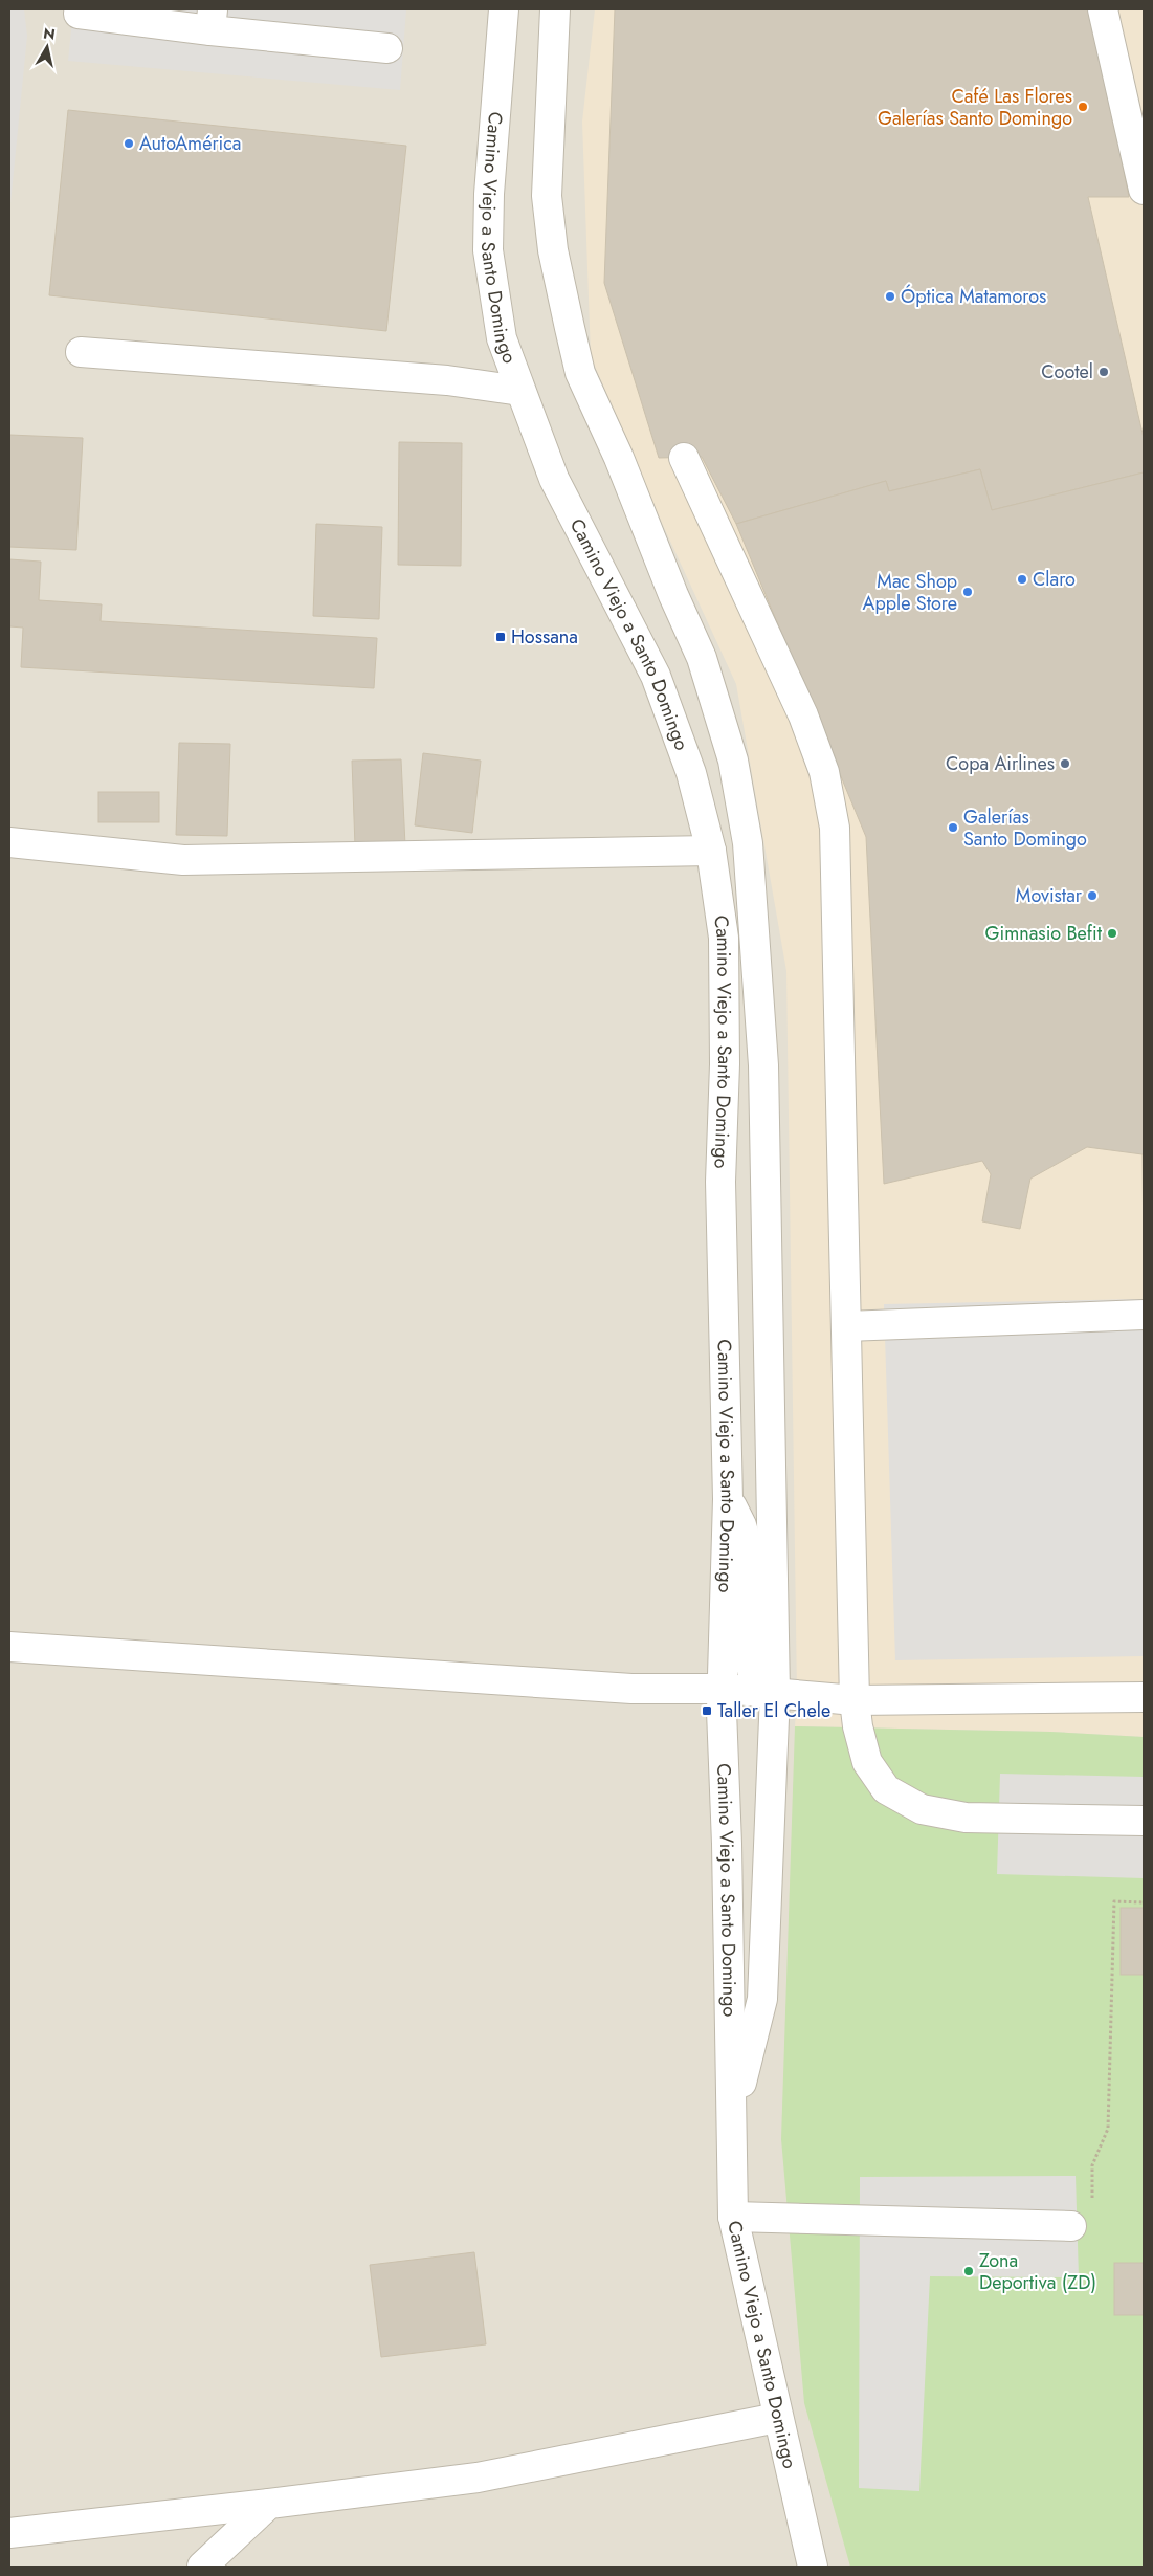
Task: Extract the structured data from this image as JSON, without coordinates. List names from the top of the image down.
{
  "streets": {
    "street": ["Camino Viejo a Santo Domingo"]
  },
  "places": {
    "other": [
      "Café Las Flores Galerías Santo Domingo",
      "AutoAmérica",
      "Óptica Matamoros",
      "Cootel",
      "Claro",
      "Mac Shop Apple Store",
      "Copa Airlines",
      "Galerías Santo Domingo",
      "Movistar",
      "Gimnasio Befit",
      "Zona Deportiva (ZD)"
    ],
    "transit": ["Hossana", "Taller El Chele"]
  },
  "north": "top"
}
